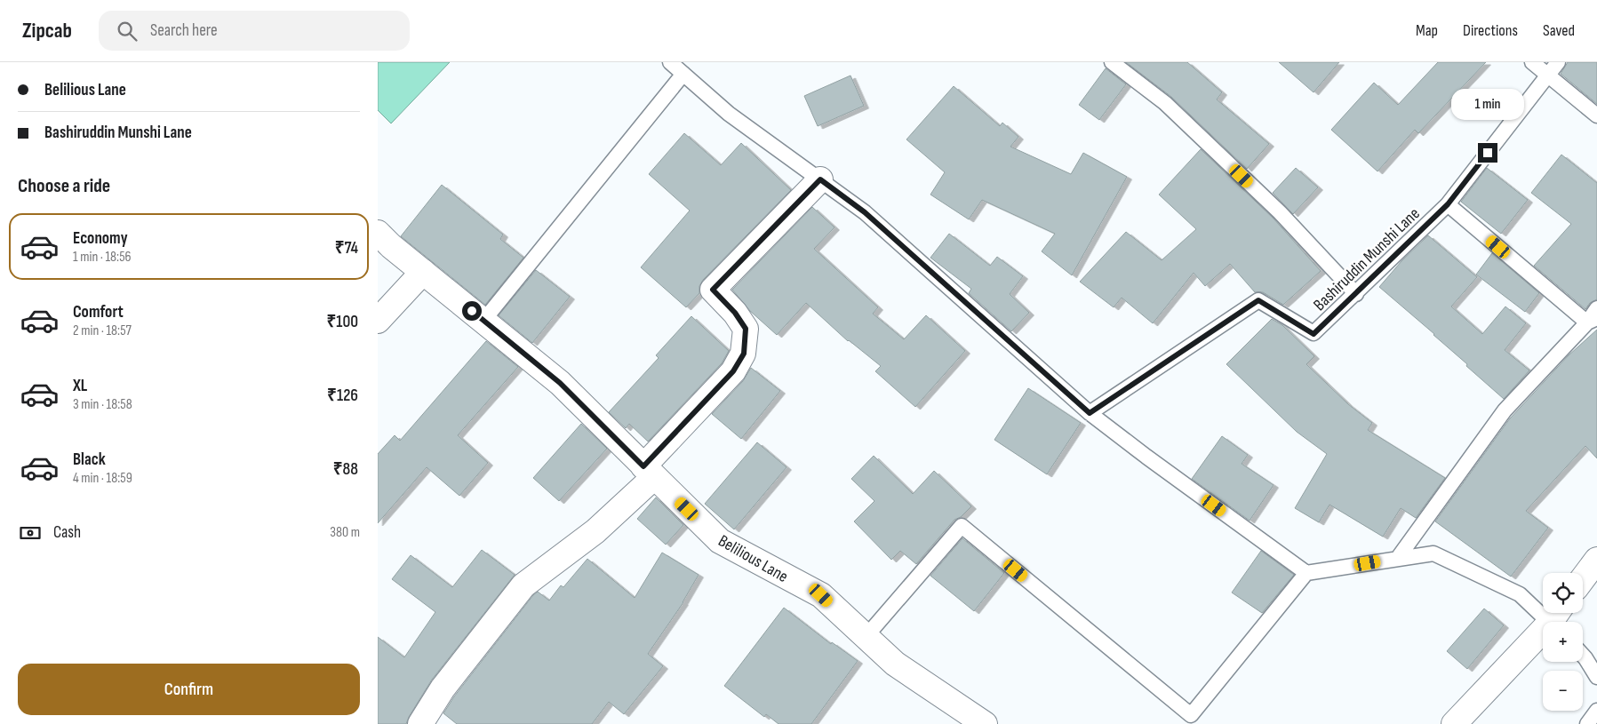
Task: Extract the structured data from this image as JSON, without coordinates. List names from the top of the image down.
{
  "streets": {
    "street": ["Belilious Lane"],
    "lane": ["Bashiruddin Munshi Lane"]
  },
  "page": {
    "header": "Zipcab",
    "search": "Search here",
    "nav": ["Map", "Directions", "Saved"],
    "banner": ["Belilious Lane", "Bashiruddin Munshi Lane"],
    "bubble": "1 min",
    "heading": "Choose a ride",
    "list": [
      {
        "name": "Economy",
        "note": "1 min · 18:56",
        "value": "₹74"
      },
      {
        "name": "Comfort",
        "note": "2 min · 18:57",
        "value": "₹100"
      },
      {
        "name": "XL",
        "note": "3 min · 18:58",
        "value": "₹126"
      },
      {
        "name": "Black",
        "note": "4 min · 18:59",
        "value": "₹88"
      }
    ],
    "pay": ["Cash", "380 m"],
    "map_buttons": ["+", "−"],
    "buttons": "Confirm"
  }
}
